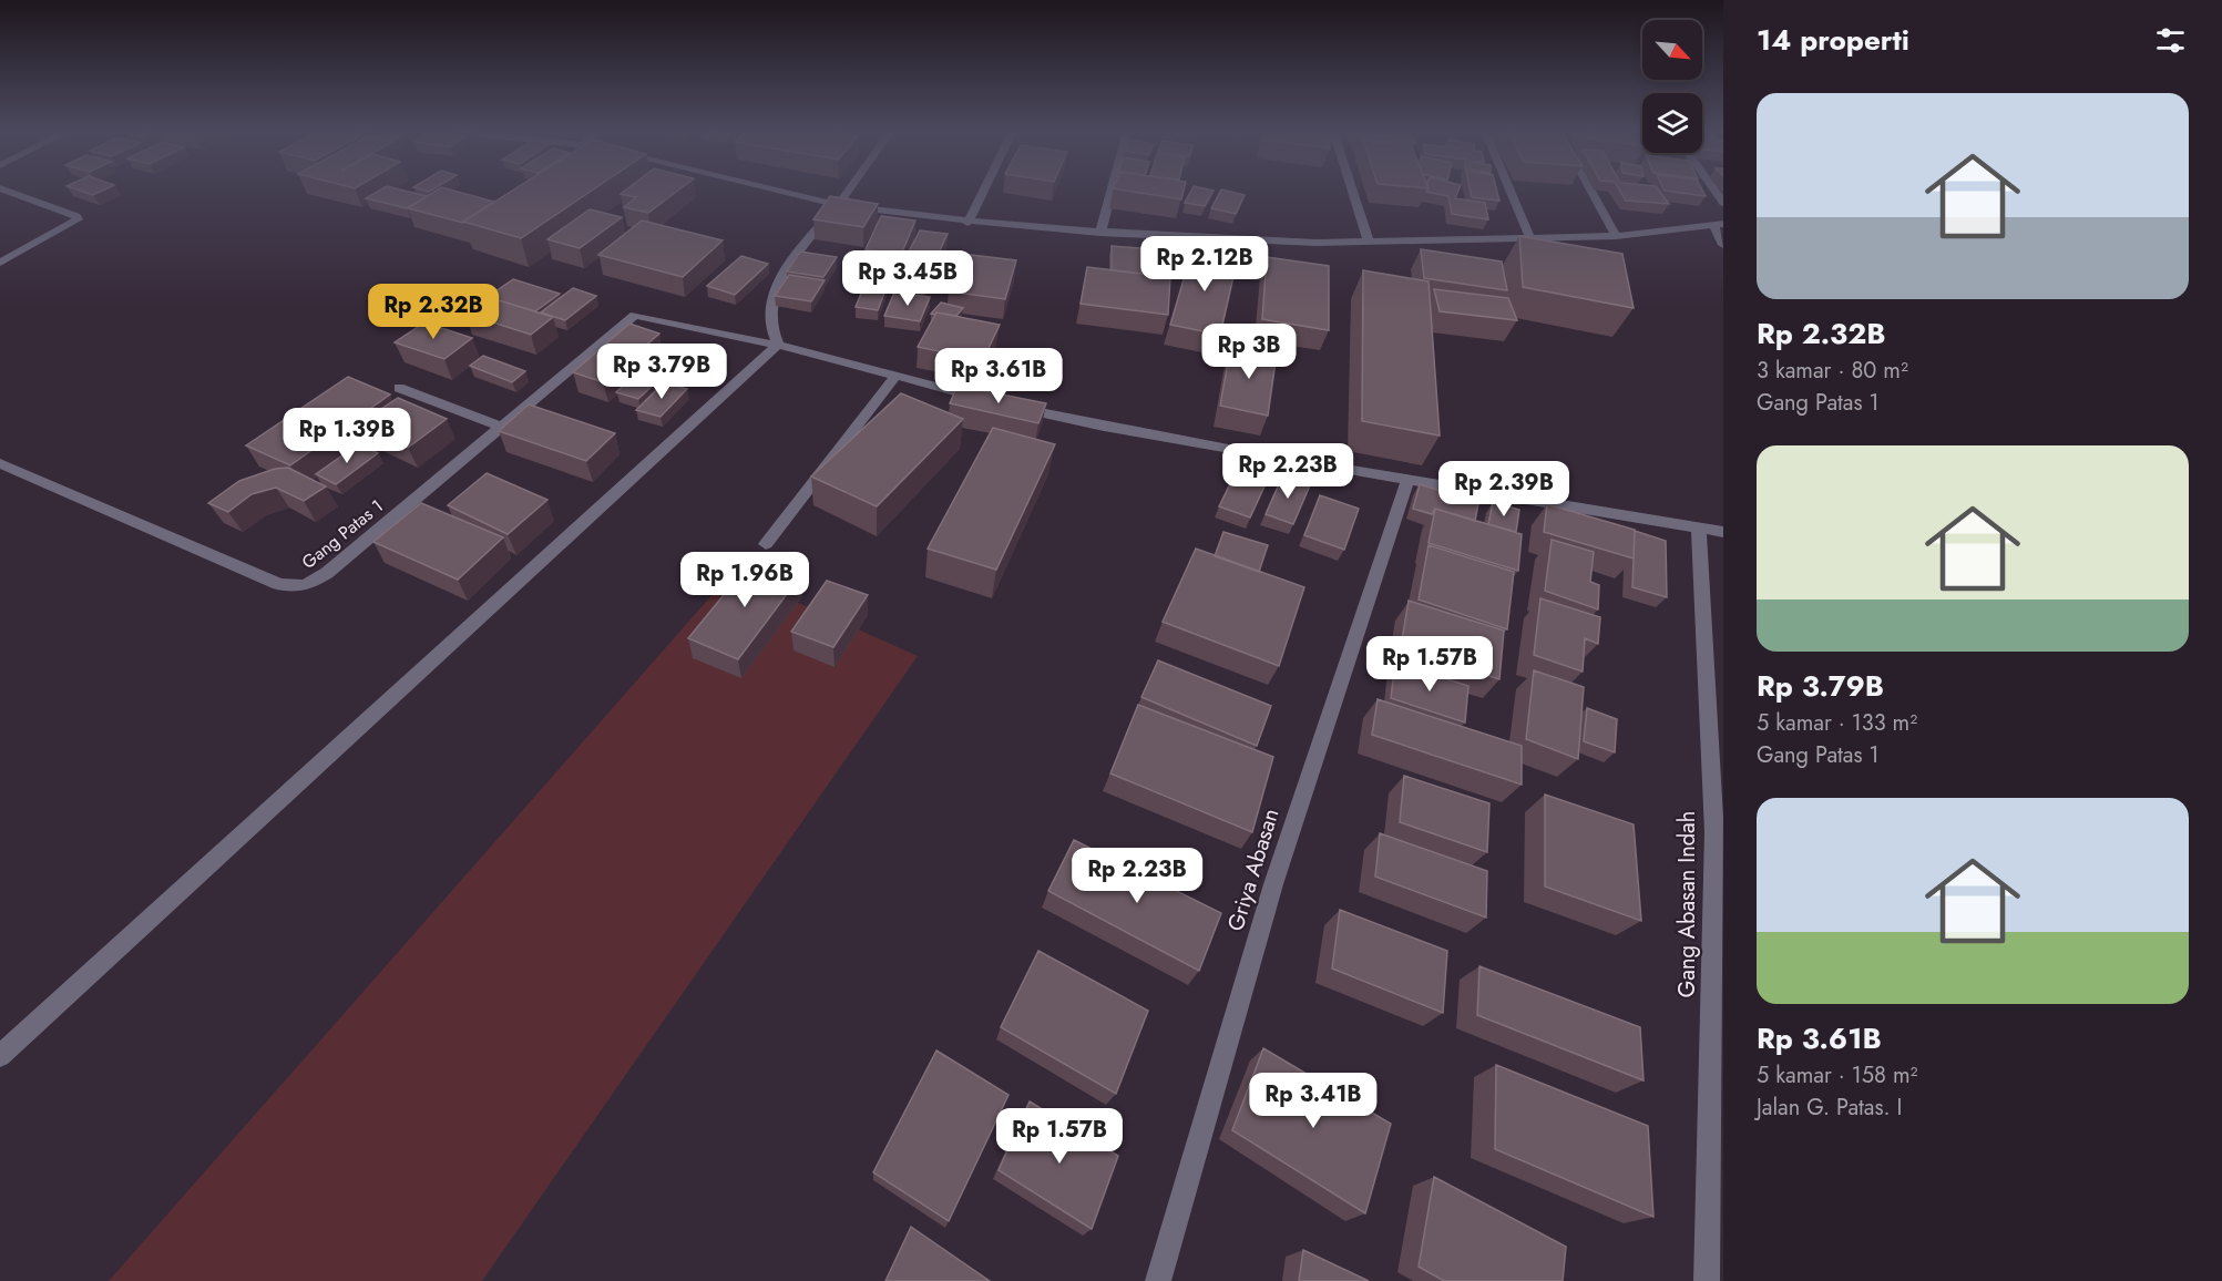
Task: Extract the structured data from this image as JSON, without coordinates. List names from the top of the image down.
{
  "streets": {
    "street": ["Gang Patas 1", "Griya Abasan", "Gang Abasan Indah"]
  },
  "north": "bottom right",
  "page": {
    "heading": "14 properti",
    "list": [
      {
        "name": "Rp 2.32B",
        "note": "3 kamar · 80 m² · Gang Patas 1"
      },
      {
        "name": "Rp 3.79B",
        "note": "5 kamar · 133 m² · Gang Patas 1"
      },
      {
        "name": "Rp 3.61B",
        "note": "5 kamar · 158 m² · Jalan G. Patas. I"
      }
    ],
    "price": [
      "Rp 2.12B",
      "Rp 3.45B",
      "Rp 2.32B",
      "Rp 3B",
      "Rp 3.79B",
      "Rp 3.61B",
      "Rp 1.39B",
      "Rp 2.23B",
      "Rp 2.39B",
      "Rp 1.96B",
      "Rp 1.57B",
      "Rp 2.23B",
      "Rp 3.41B",
      "Rp 1.57B"
    ]
  }
}
